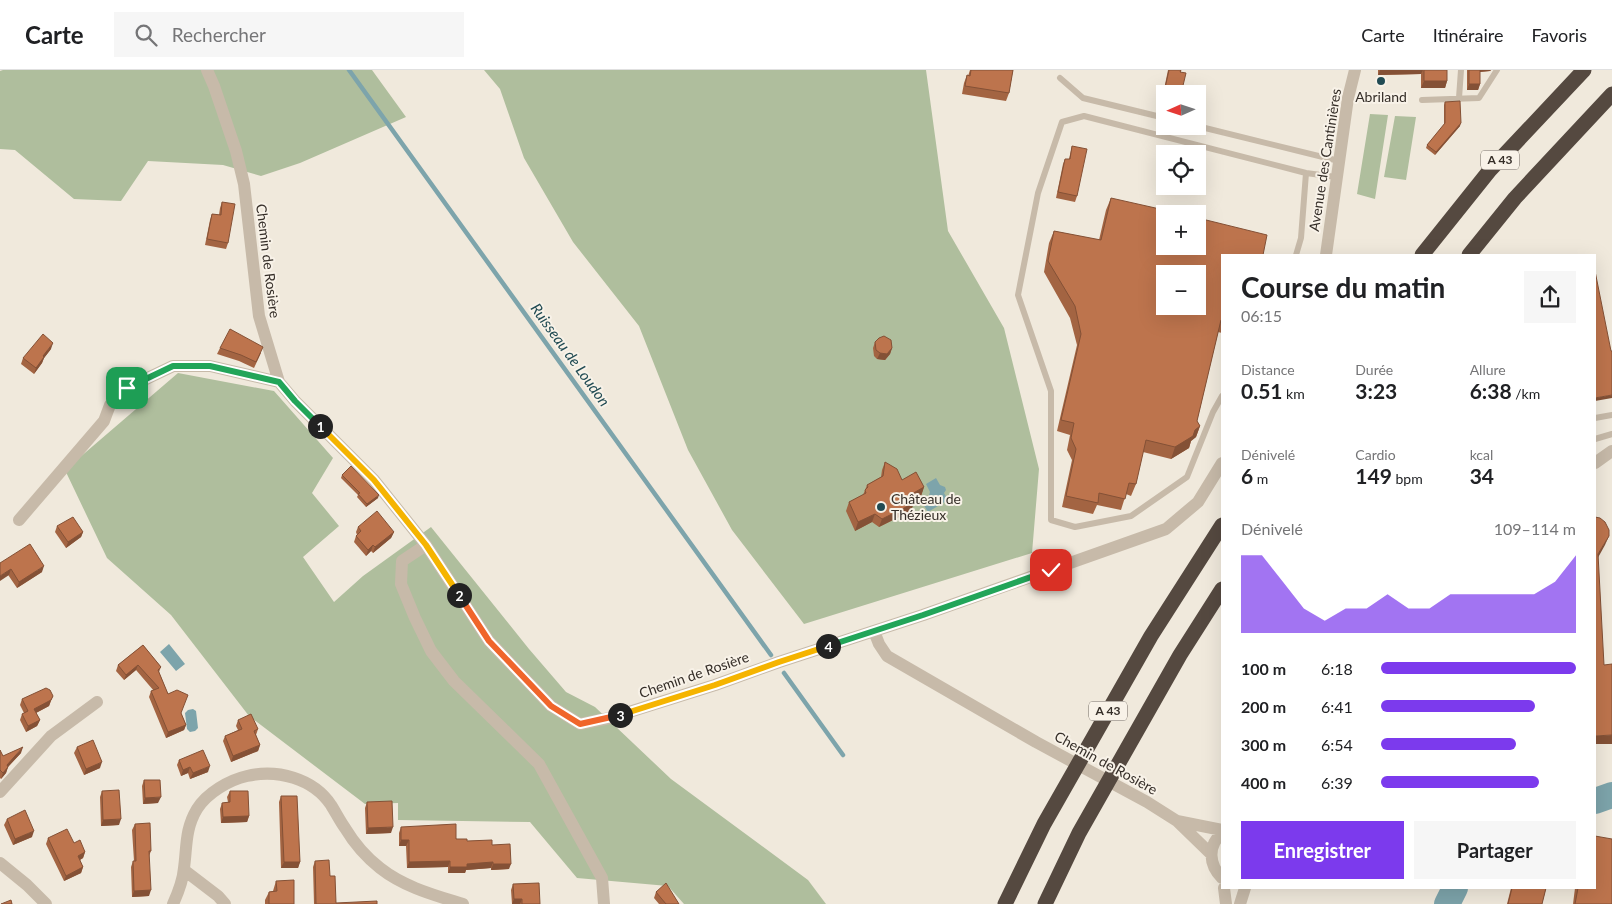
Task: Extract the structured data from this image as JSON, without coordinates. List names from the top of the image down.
{
  "streets": {
    "highway": ["A 43"],
    "street": ["Avenue des Cantinières", "Chemin de Rosière"]
  },
  "water": ["Ruisseau de Loudon"],
  "places": ["Abriland", "Château de Thézieux"],
  "north": "left",
  "page": {
    "header": "Carte",
    "search": "Rechercher",
    "nav": ["Carte", "Itinéraire", "Favoris"],
    "map_buttons": ["+", "−"],
    "heading": ["Course du matin", "06:15"],
    "stats": [
      ["Distance", "0.51 km"],
      ["Durée", "3:23"],
      ["Allure", "6:38 /km"],
      ["Dénivelé", "6 m"],
      ["Cardio", "149 bpm"],
      ["kcal", "34"]
    ],
    "pins": [
      "1",
      "2",
      "4",
      "3"
    ],
    "chart": ["Dénivelé", "109–114 m"],
    "list": [
      {
        "name": "100 m",
        "note": "6:18"
      },
      {
        "name": "200 m",
        "note": "6:41"
      },
      {
        "name": "300 m",
        "note": "6:54"
      },
      {
        "name": "400 m",
        "note": "6:39"
      }
    ],
    "buttons": ["Enregistrer", "Partager"]
  }
}
